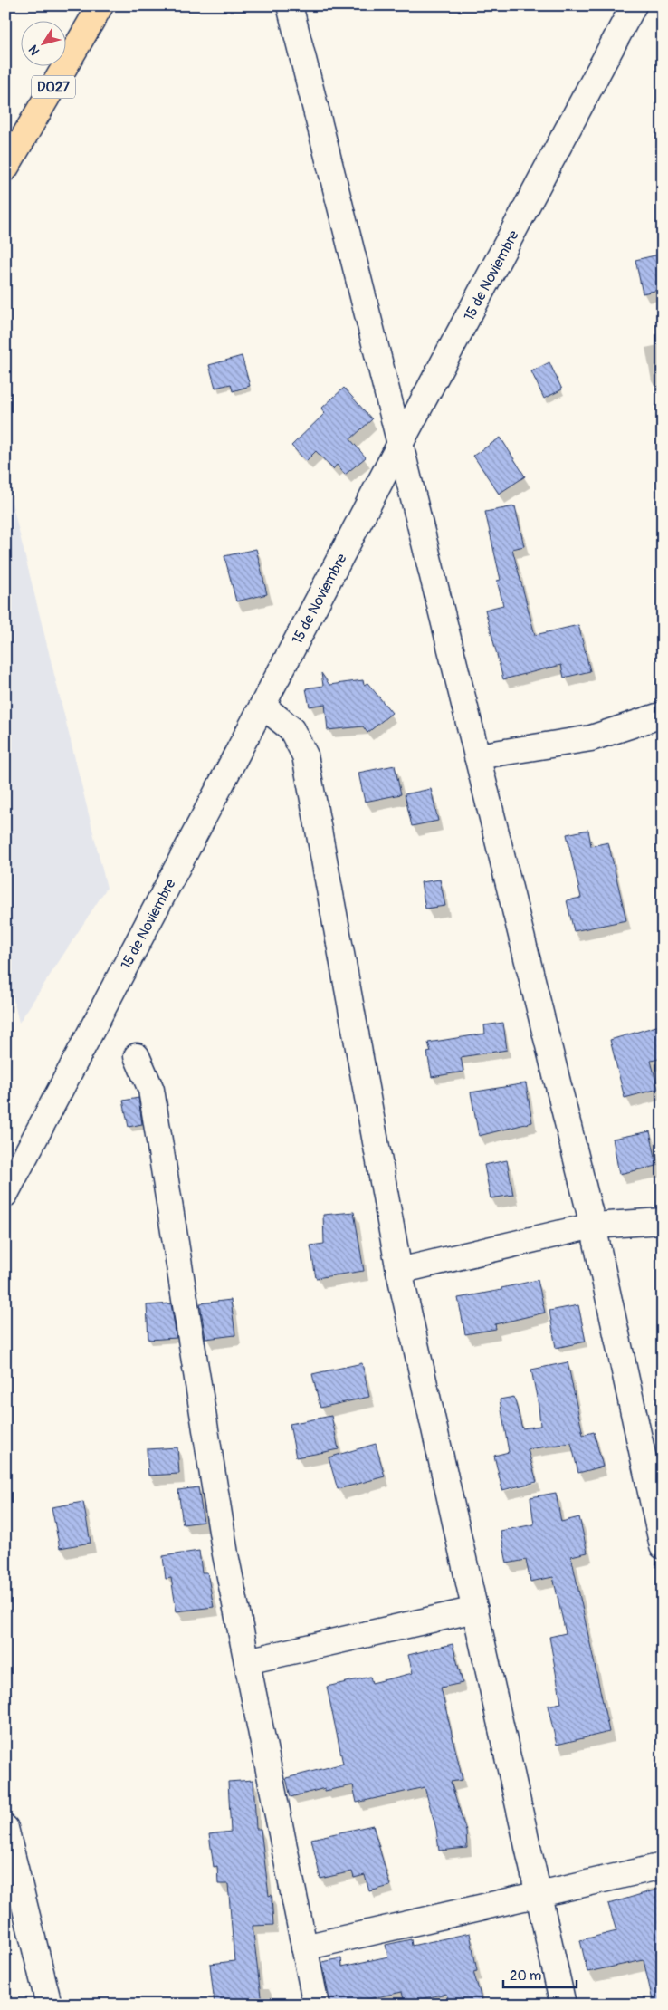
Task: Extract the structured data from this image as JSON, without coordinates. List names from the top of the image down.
{
  "streets": {
    "main road": ["D027"],
    "street": ["15 de Noviembre"]
  },
  "scale_bar": "20 m",
  "north": "bottom left"
}
